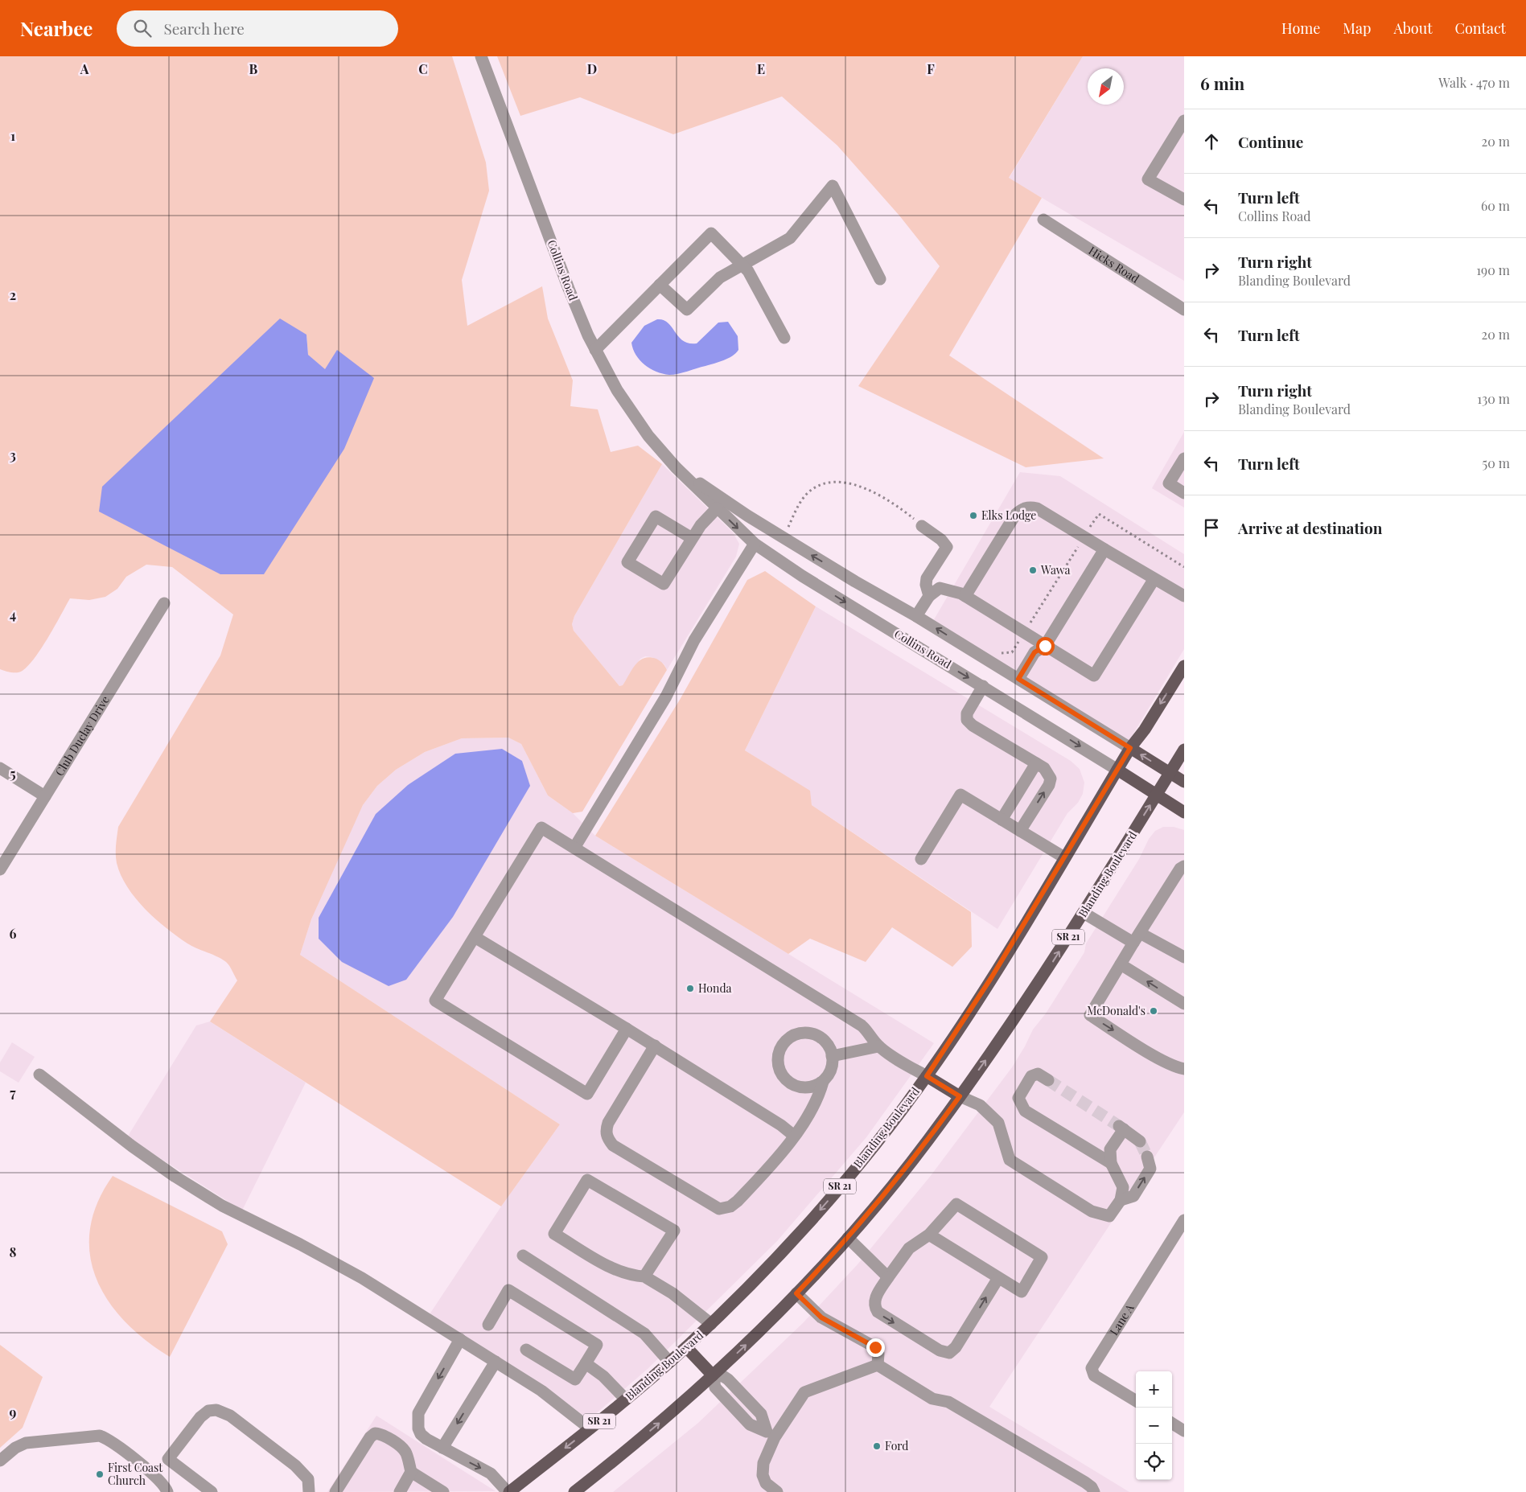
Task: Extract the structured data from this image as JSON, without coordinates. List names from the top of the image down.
{
  "streets": {
    "main road": ["Collins Road", "Blanding Boulevard", "SR 21"],
    "street": ["Hicks Road", "Club Duclay Drive", "Lane A"]
  },
  "crossings": [
    ["Collins Road", "Blanding Boulevard"]
  ],
  "places": [
    "Elks Lodge",
    "Wawa",
    "Honda",
    "McDonald's",
    "Ford",
    "First Coast Church"
  ],
  "north": "bottom left",
  "page": {
    "header": "Nearbee",
    "search": "Search here",
    "nav": [
      "Home",
      "Map",
      "About",
      "Contact"
    ],
    "heading": ["6 min", "Walk · 470 m"],
    "list": [
      ["Continue", "20 m"],
      ["Turn left", "Collins Road", "60 m"],
      ["Turn right", "Blanding Boulevard", "190 m"],
      ["Turn left", "20 m"],
      ["Turn right", "Blanding Boulevard", "130 m"],
      ["Turn left", "50 m"],
      "Arrive at destination"
    ],
    "map_buttons": ["+", "−"]
  },
  "grid": {
    "columns": [
      "A",
      "B",
      "C",
      "D",
      "E",
      "F"
    ],
    "rows": [
      "1",
      "2",
      "3",
      "4",
      "5",
      "6",
      "7",
      "8",
      "9"
    ]
  }
}
